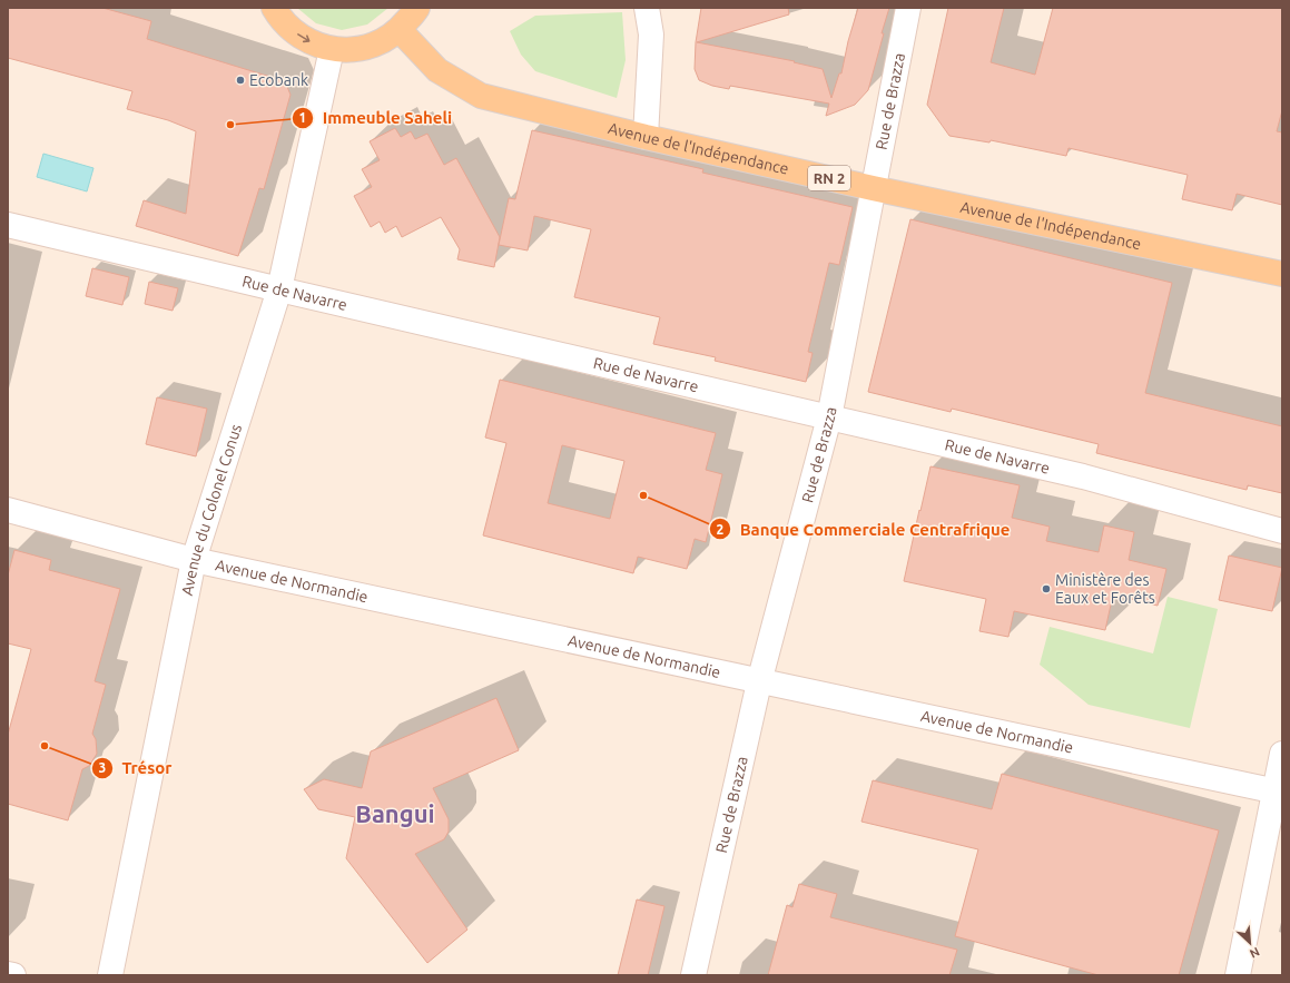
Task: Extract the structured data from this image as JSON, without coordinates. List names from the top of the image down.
{
  "streets": {
    "main road": ["Avenue de l'Indépendance", "RN 2"],
    "street": [
      "Rue de Brazza",
      "Rue de Navarre",
      "Avenue du Colonel Conus",
      "Avenue de Normandie"
    ]
  },
  "crossings": [
    ["Rue de Brazza", "Avenue de l'Indépendance"],
    ["Rue de Brazza", "Rue de Navarre"],
    ["Rue de Brazza", "Avenue de Normandie"],
    ["Rue de Navarre", "Avenue du Colonel Conus"],
    ["Avenue du Colonel Conus", "Avenue de Normandie"]
  ],
  "districts": ["Bangui"],
  "places": [
    "Ecobank",
    "Immeuble Saheli",
    "Banque Commerciale Centrafrique",
    "Ministère des Eaux et Forêts",
    "Trésor"
  ],
  "north": "bottom right"
}
